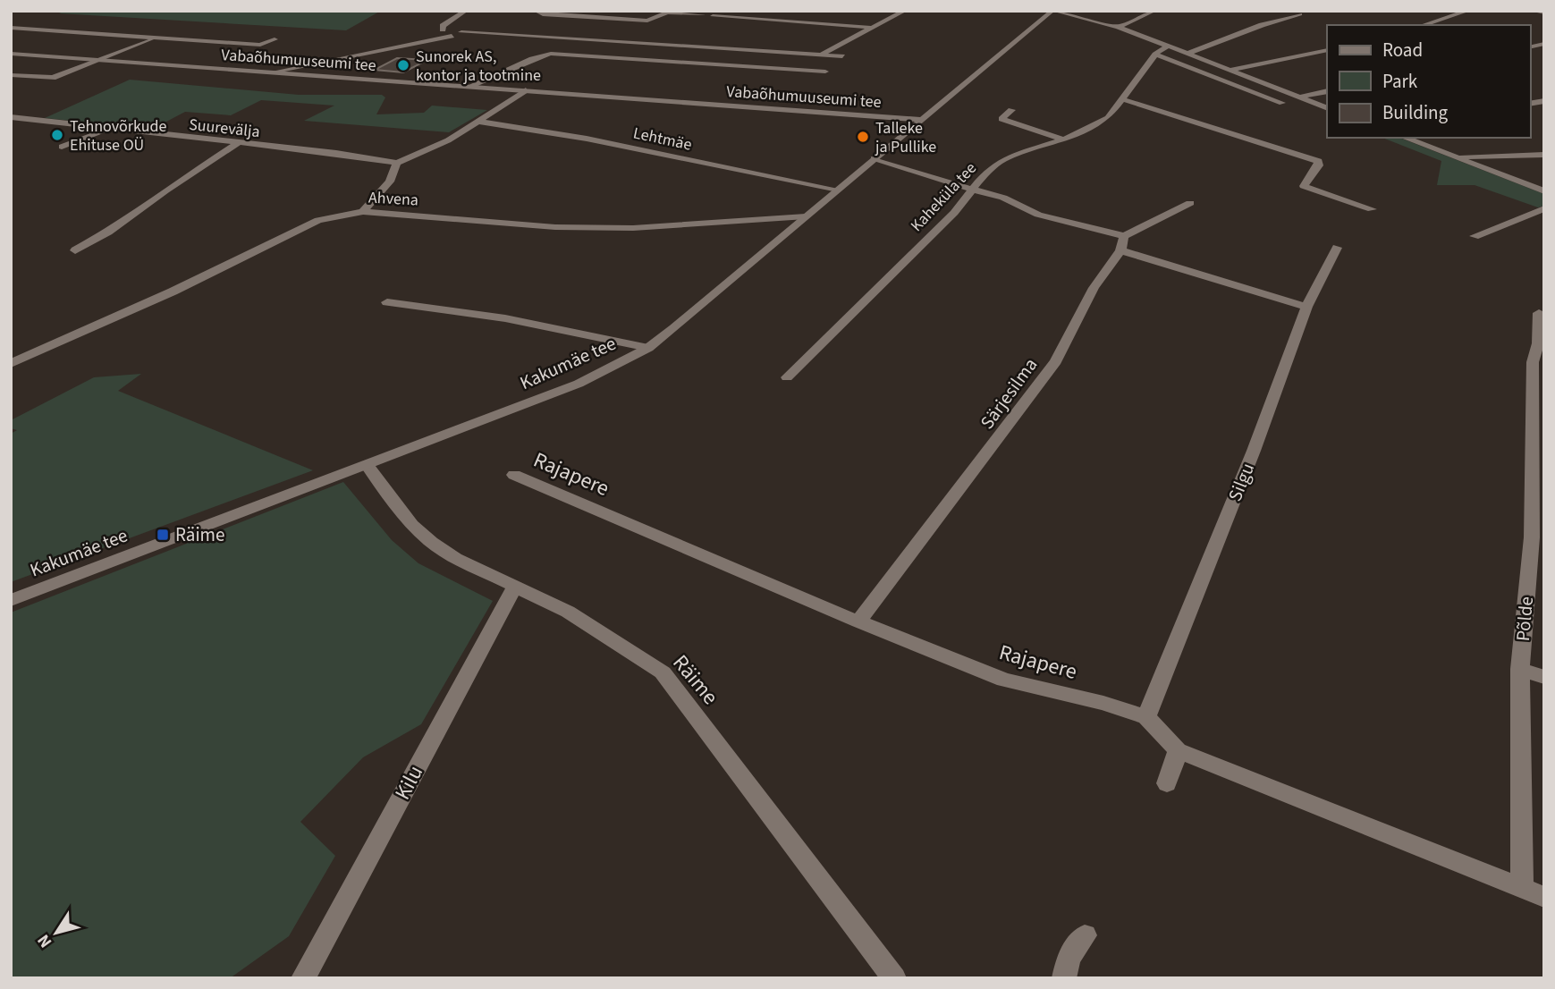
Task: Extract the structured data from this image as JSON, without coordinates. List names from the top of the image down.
{
  "streets": {
    "street": [
      "Vabaõhumuuseumi tee",
      "Suurevälja",
      "Lehtmäe",
      "Kaheküla tee",
      "Ahvena",
      "Kakumäe tee",
      "Särjesilma",
      "Rajapere",
      "Silgu",
      "Põlde",
      "Räime",
      "Kilu"
    ]
  },
  "crossings": [
    ["Vabaõhumuuseumi tee", "Kakumäe tee"],
    ["Lehtmäe", "Kakumäe tee"],
    ["Ahvena", "Kakumäe tee"],
    ["Kakumäe tee", "Räime"],
    ["Särjesilma", "Rajapere"],
    ["Rajapere", "Silgu"],
    ["Rajapere", "Põlde"],
    ["Räime", "Kilu"]
  ],
  "places": {
    "other": ["Sunorek AS, kontor ja tootmine", "Tehnovõrkude Ehituse OÜ", "Talleke ja Pullike"],
    "transit": ["Räime"]
  },
  "legend": ["Road", "Park", "Building"],
  "north": "bottom left"
}
